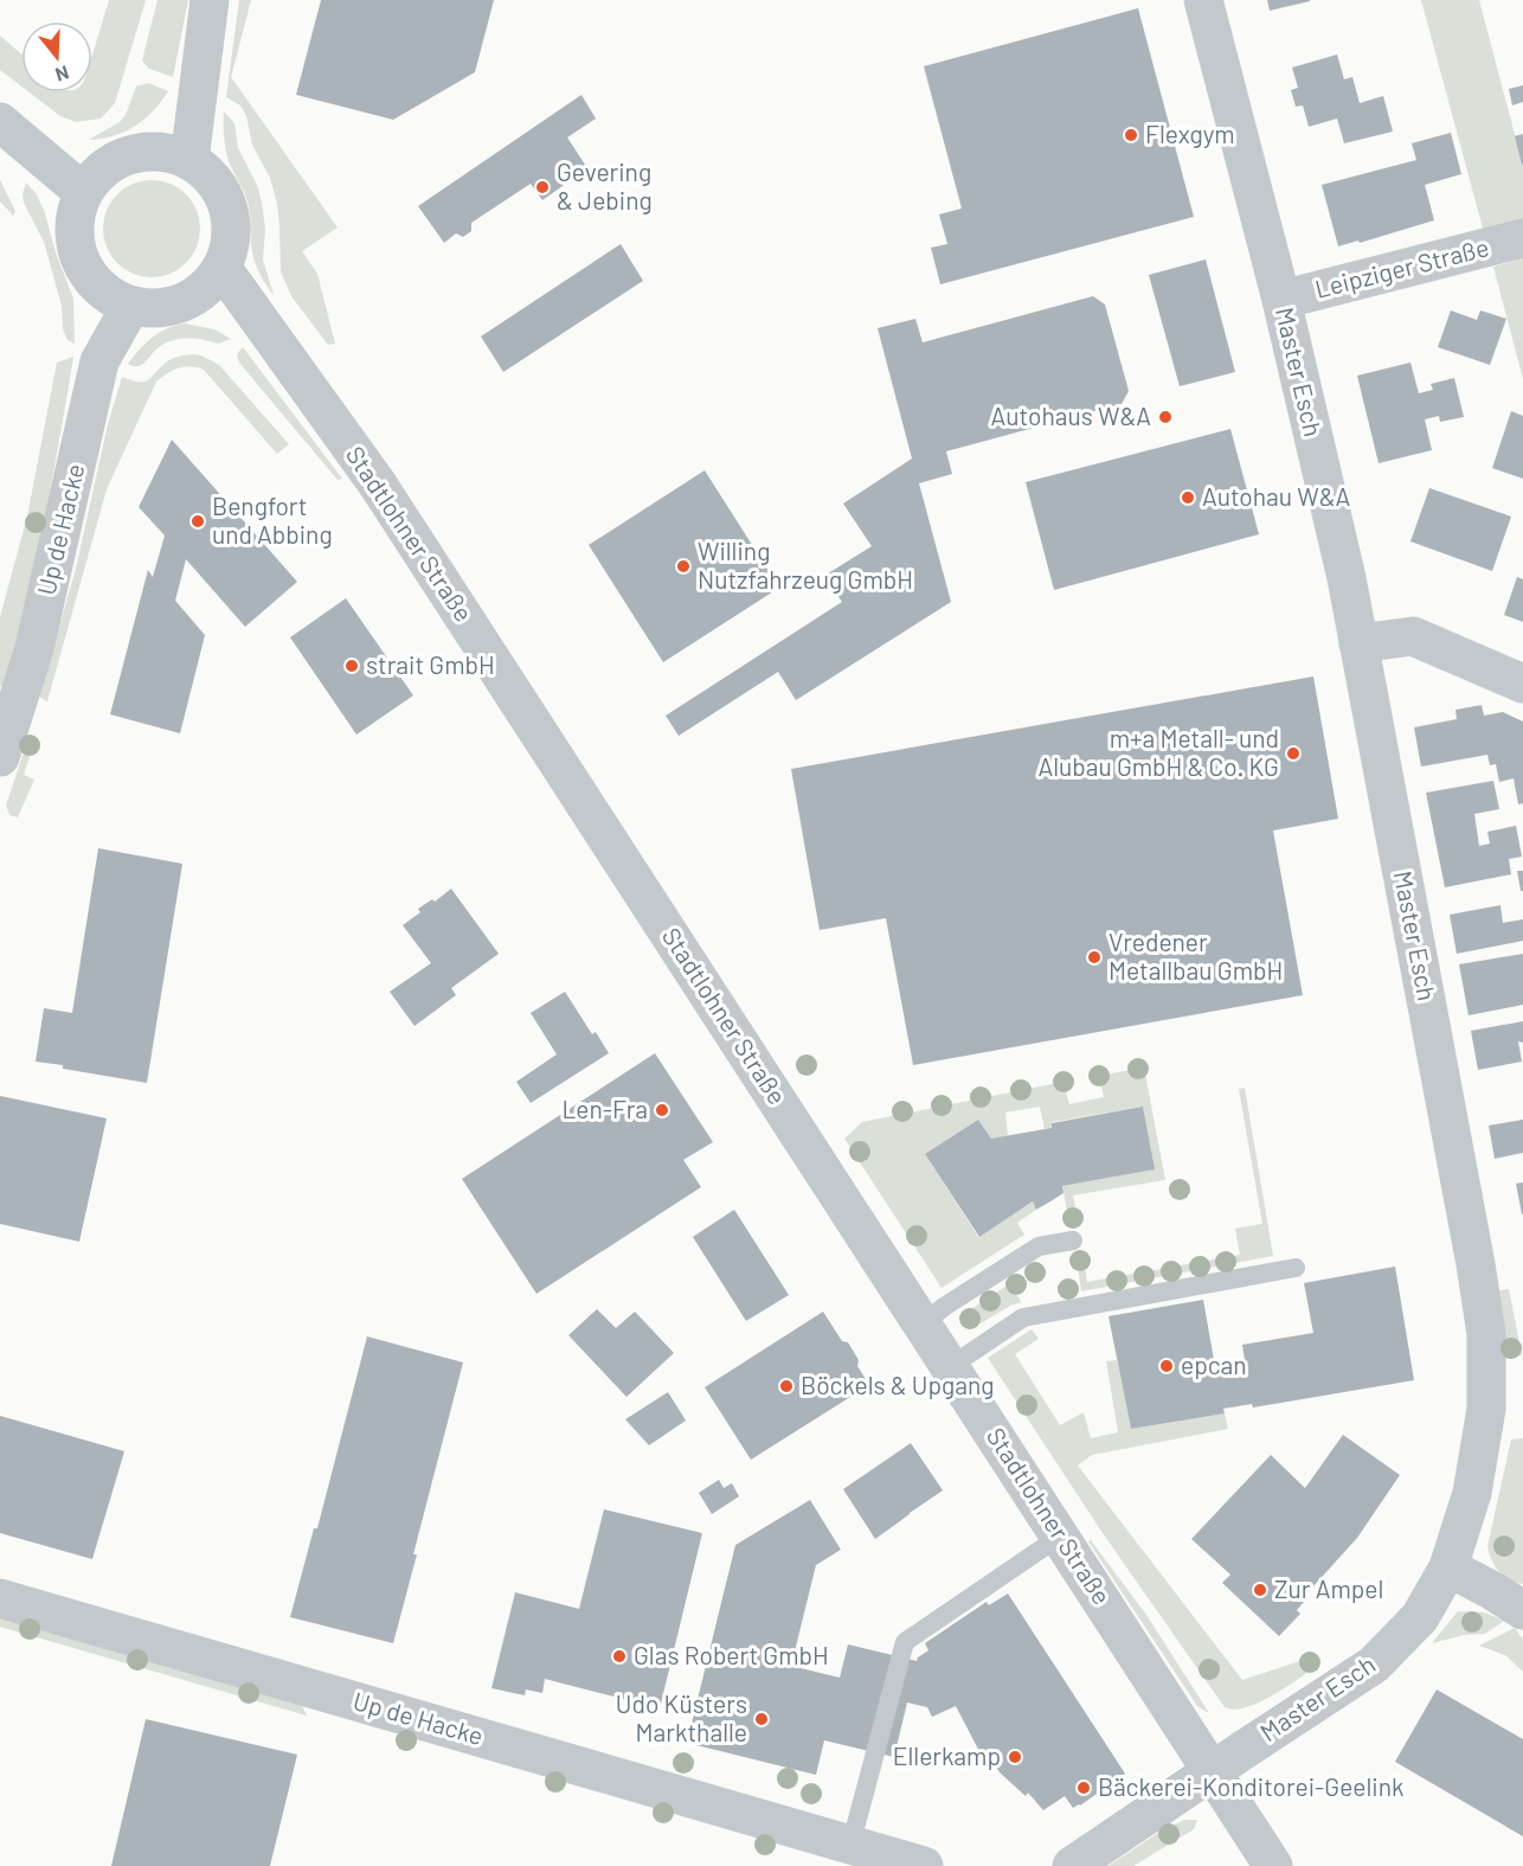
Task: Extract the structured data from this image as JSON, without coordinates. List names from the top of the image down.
{
  "streets": {
    "street": [
      "Leipziger Straße",
      "Master Esch",
      "Up de Hacke",
      "Stadtlohner Straße"
    ]
  },
  "crossings": [
    ["Leipziger Straße", "Master Esch"],
    ["Master Esch", "Stadtlohner Straße"],
    ["Up de Hacke", "Stadtlohner Straße"]
  ],
  "places": [
    "Flexgym",
    "Gevering & Jebing",
    "Autohaus W&A",
    "Autohau W&A",
    "Bengfort und Abbing",
    "Willing Nutzfahrzeug GmbH",
    "strait GmbH",
    "m+a Metall- und Alubau GmbH & Co. KG",
    "Vredener Metallbau GmbH",
    "Len-Fra",
    "epcan",
    "Böckels & Upgang",
    "Zur Ampel",
    "Glas Robert GmbH",
    "Udo Küsters Markthalle",
    "Ellerkamp",
    "Bäckerei-Konditorei-Geelink"
  ],
  "north": "bottom"
}
